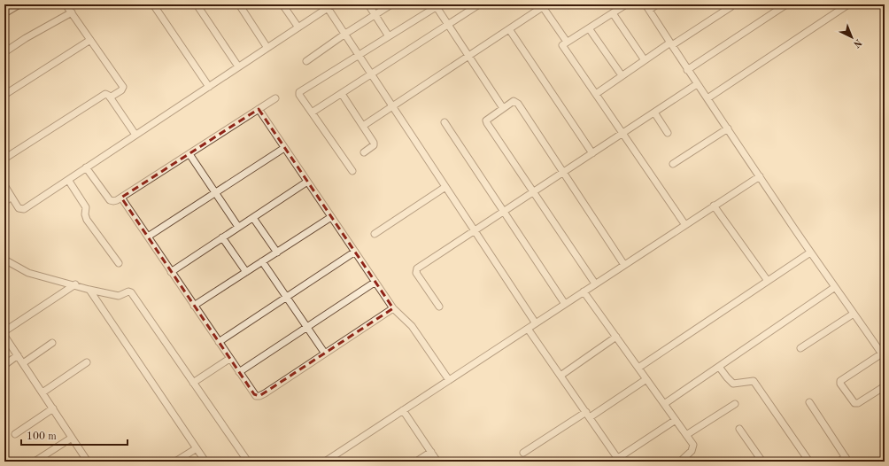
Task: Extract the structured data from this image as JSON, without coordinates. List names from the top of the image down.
{
  "scale_bar": "100 m",
  "north": "bottom right"
}
